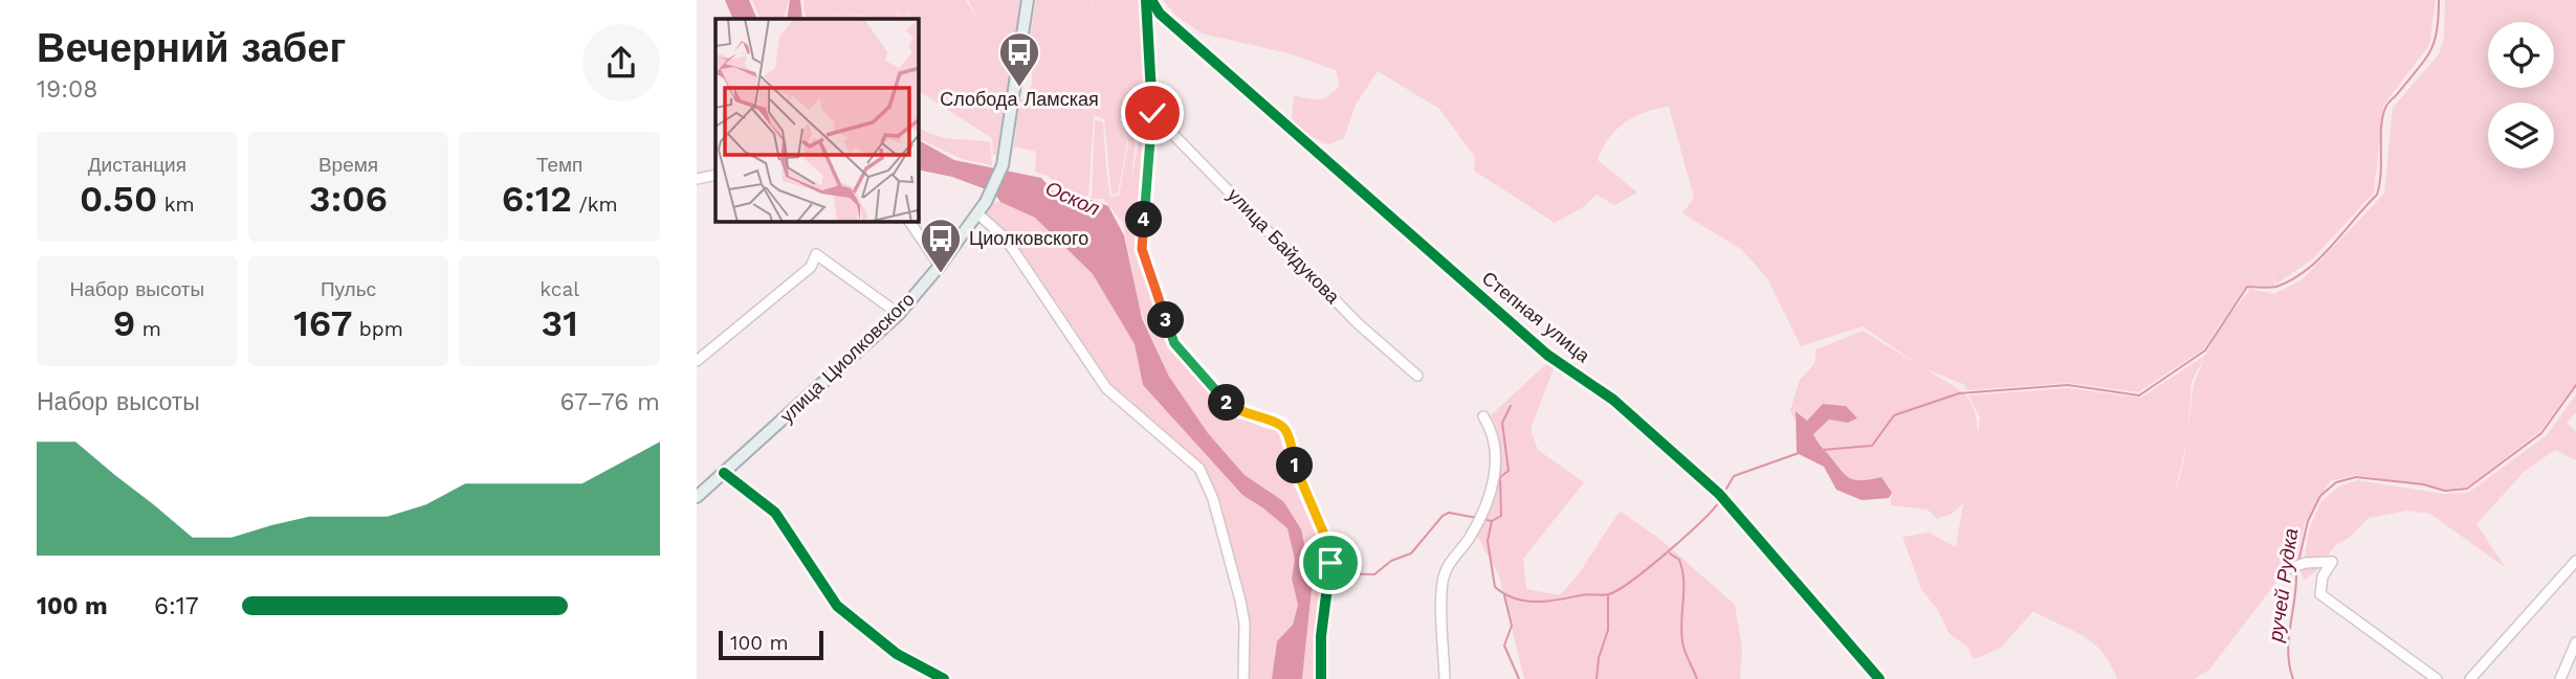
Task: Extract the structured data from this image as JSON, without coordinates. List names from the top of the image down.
{
  "streets": {
    "main road": ["улица Циолковского"],
    "street": ["улица Байдукова", "Степная улица"]
  },
  "water": ["Оскол", "ручей Рудка"],
  "places": {
    "bus stop": ["Слобода Ламская", "Циолковского"]
  },
  "scale_bar": "100 m",
  "page": {
    "heading": ["Вечерний забег", "19:08"],
    "stats": [
      ["Дистанция", "0.50 km"],
      ["Время", "3:06"],
      ["Темп", "6:12 /km"],
      ["Набор высоты", "9 m"],
      ["Пульс", "167 bpm"],
      ["kcal", "31"]
    ],
    "pins": [
      "4",
      "3",
      "2",
      "1"
    ],
    "chart": ["Набор высоты", "67–76 m"],
    "list": [
      {
        "name": "100 m",
        "note": "6:17"
      }
    ],
    "scale": "100 m"
  }
}
